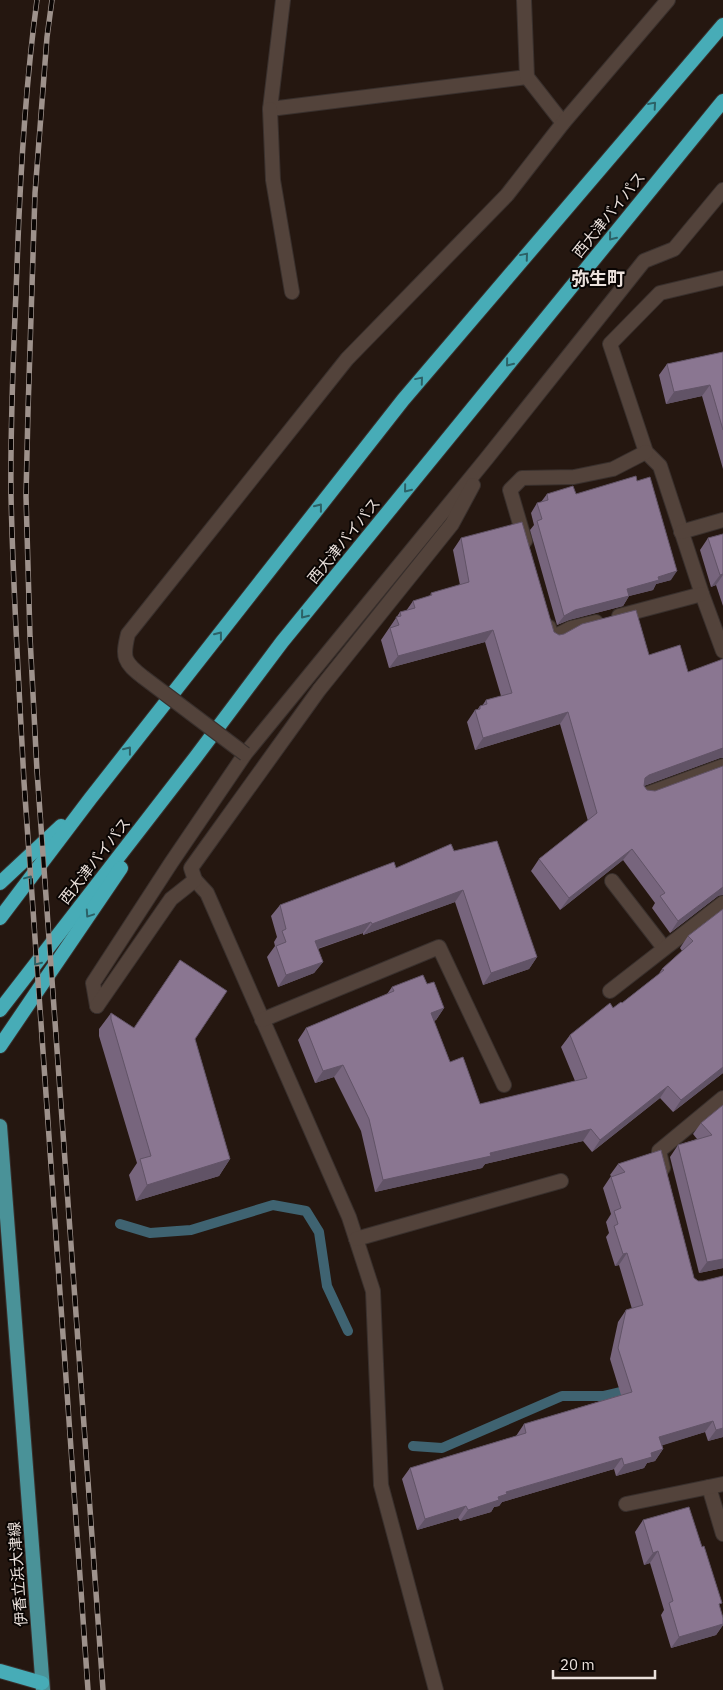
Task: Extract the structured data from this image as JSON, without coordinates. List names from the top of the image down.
{
  "streets": {
    "highway": ["西大津バイパス"],
    "main road": ["伊香立浜大津線"]
  },
  "districts": ["弥生町"],
  "scale_bar": "20 m"
}
